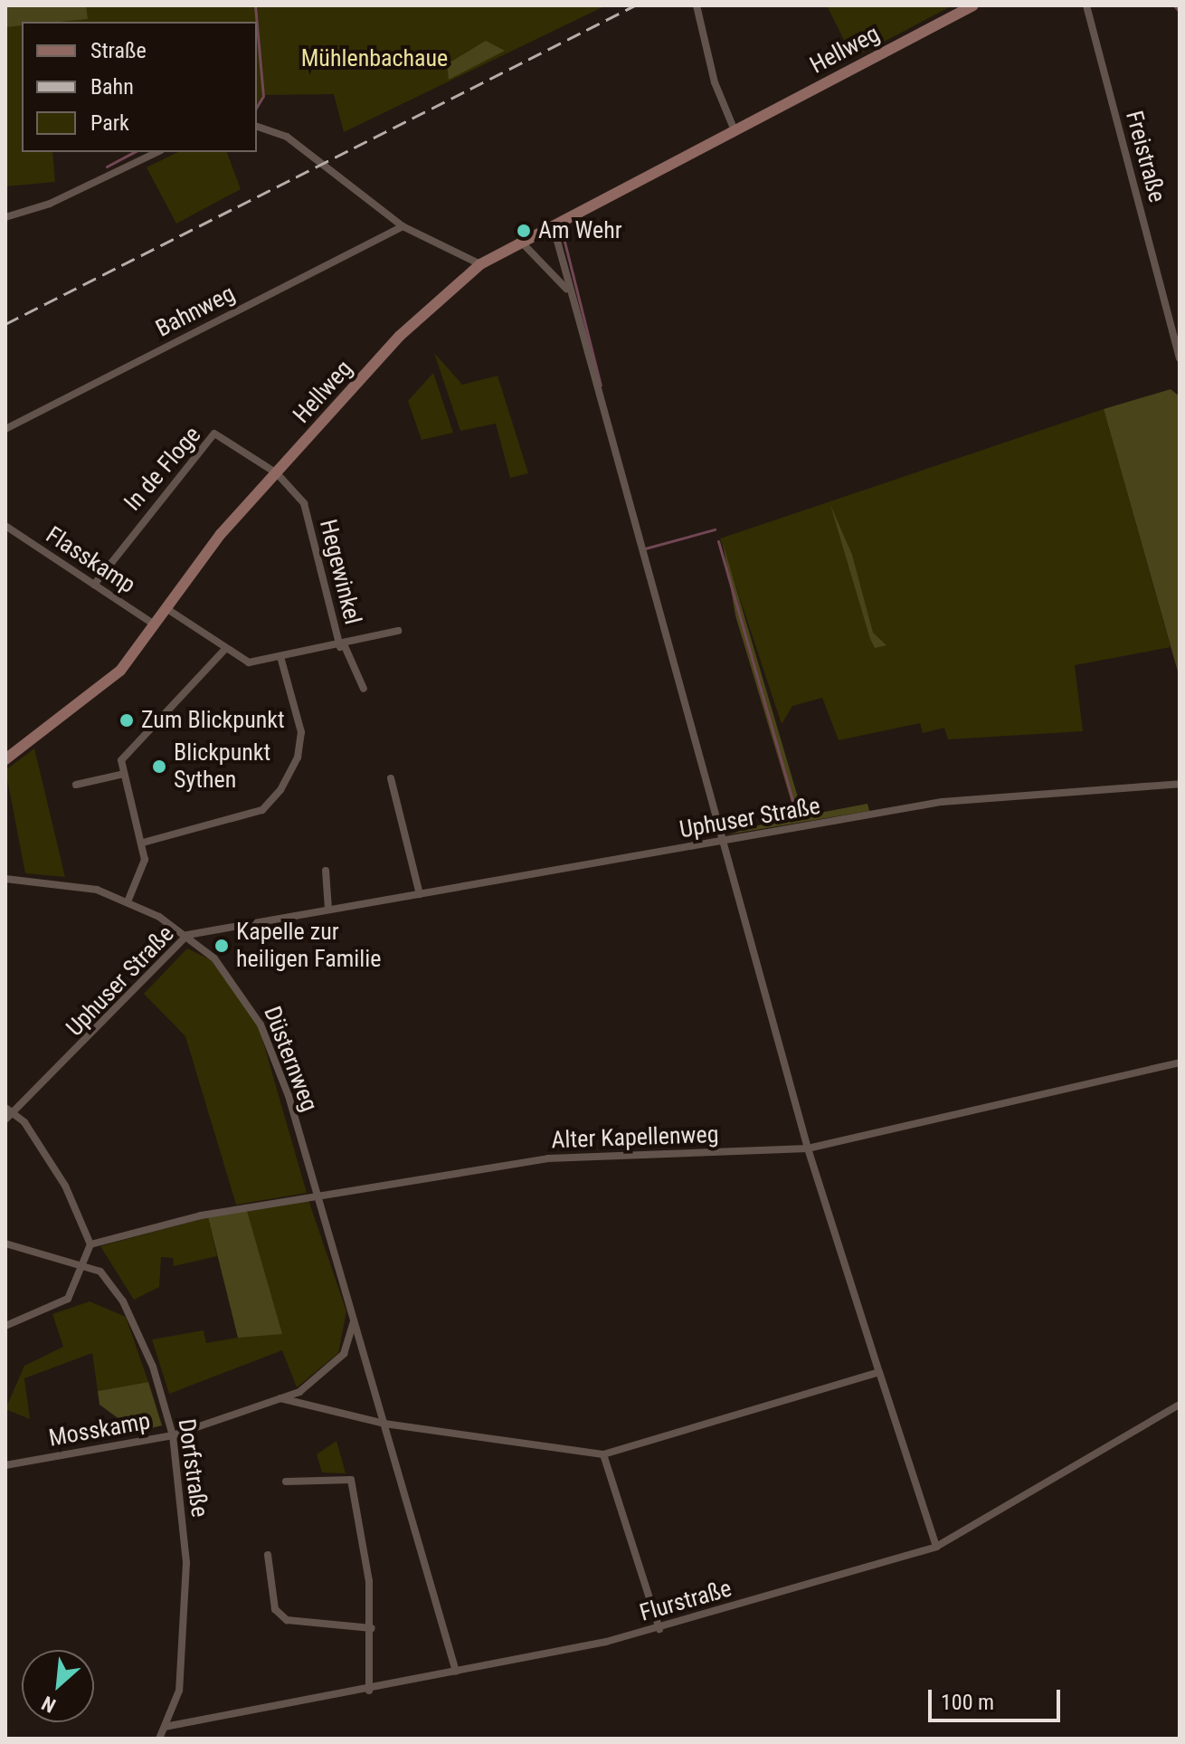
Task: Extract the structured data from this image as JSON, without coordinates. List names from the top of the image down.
{
  "streets": {
    "street": [
      "Hellweg",
      "Freistraße",
      "Bahnweg",
      "In de Floge",
      "Flasskamp",
      "Hegewinkel",
      "Uphuser Straße",
      "Düsternweg",
      "Alter Kapellenweg",
      "Mosskamp",
      "Dorfstraße",
      "Flurstraße"
    ]
  },
  "crossings": [
    ["Hellweg", "In de Floge"],
    ["Hellweg", "Flasskamp"],
    ["Hellweg", "Hegewinkel"],
    ["In de Floge", "Flasskamp"],
    ["In de Floge", "Hegewinkel"],
    ["Uphuser Straße", "Düsternweg"],
    ["Düsternweg", "Alter Kapellenweg"],
    ["Düsternweg", "Mosskamp"],
    ["Düsternweg", "Flurstraße"],
    ["Mosskamp", "Dorfstraße"],
    ["Dorfstraße", "Flurstraße"]
  ],
  "parks": ["Mühlenbachaue"],
  "places": [
    "Am Wehr",
    "Zum Blickpunkt",
    "Blickpunkt Sythen",
    "Kapelle zur heiligen Familie"
  ],
  "legend": ["Straße", "Bahn", "Park"],
  "scale_bar": "100 m",
  "north": "bottom left"
}
